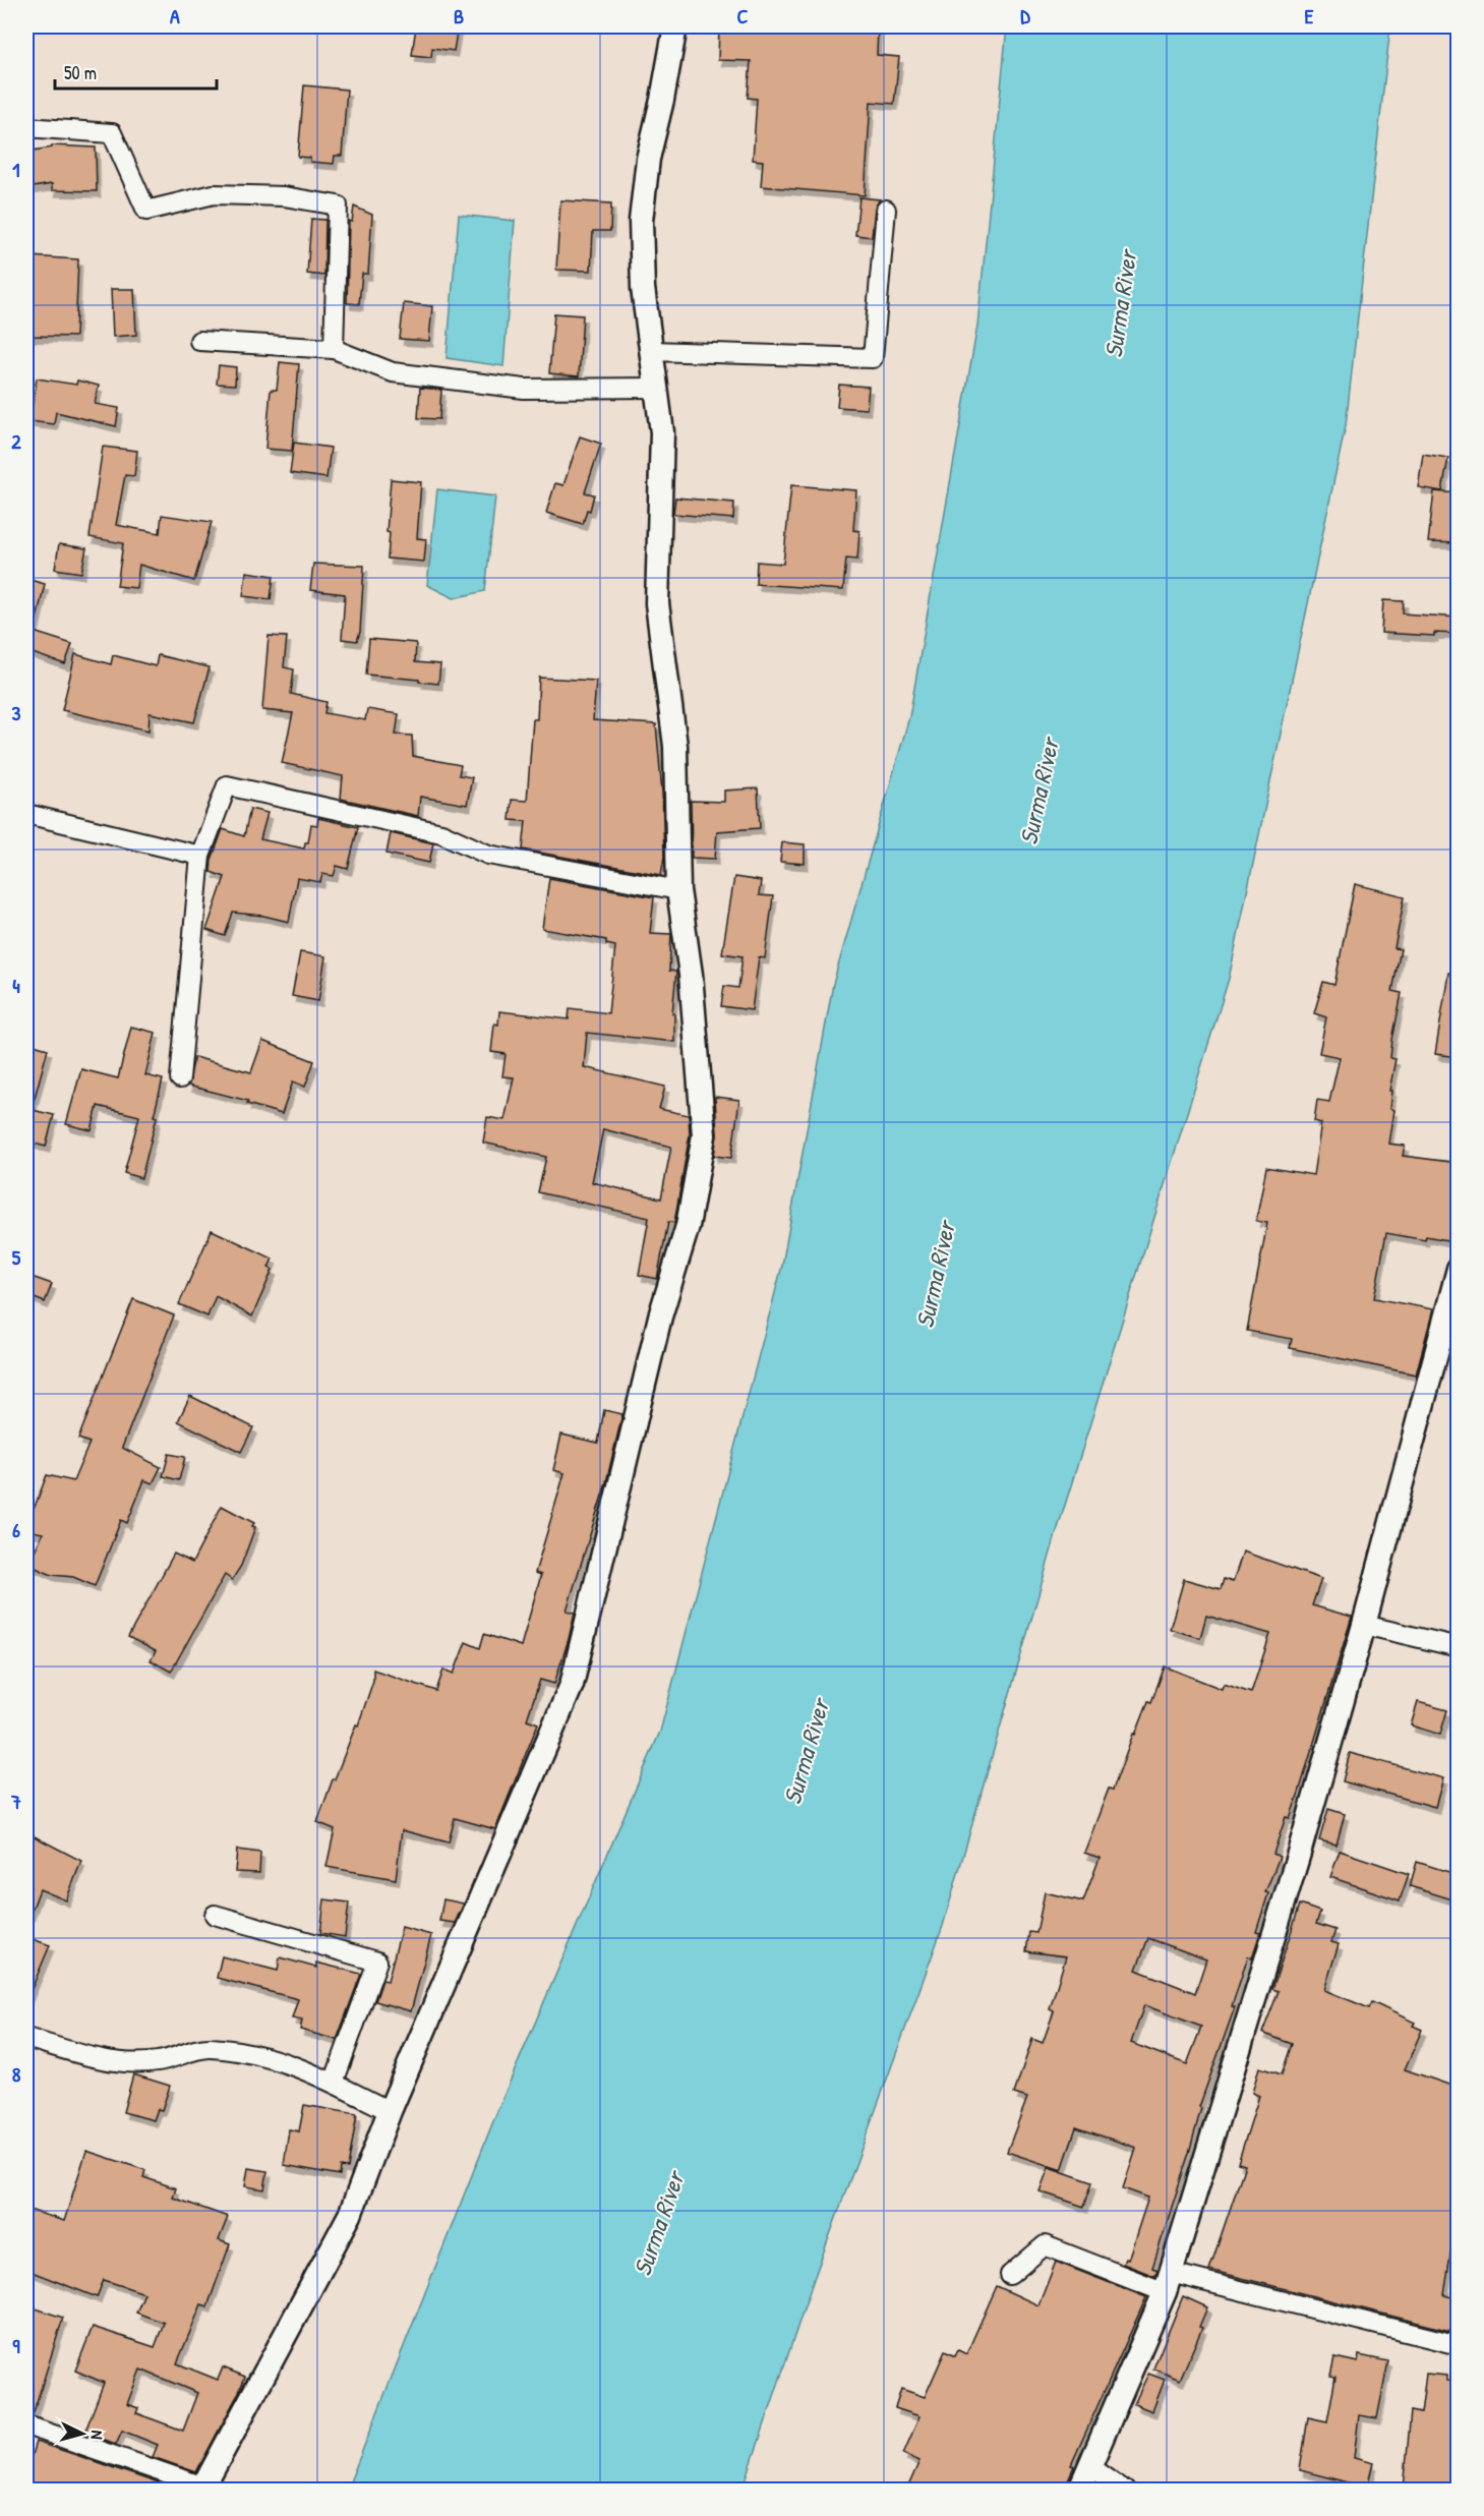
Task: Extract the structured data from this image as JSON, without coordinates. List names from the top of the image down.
{
  "water": ["Surma River"],
  "scale_bar": "50 m",
  "north": "right",
  "grid": {
    "columns": [
      "A",
      "B",
      "C",
      "D",
      "E"
    ],
    "rows": [
      "1",
      "2",
      "3",
      "4",
      "5",
      "6",
      "7",
      "8",
      "9"
    ]
  }
}
